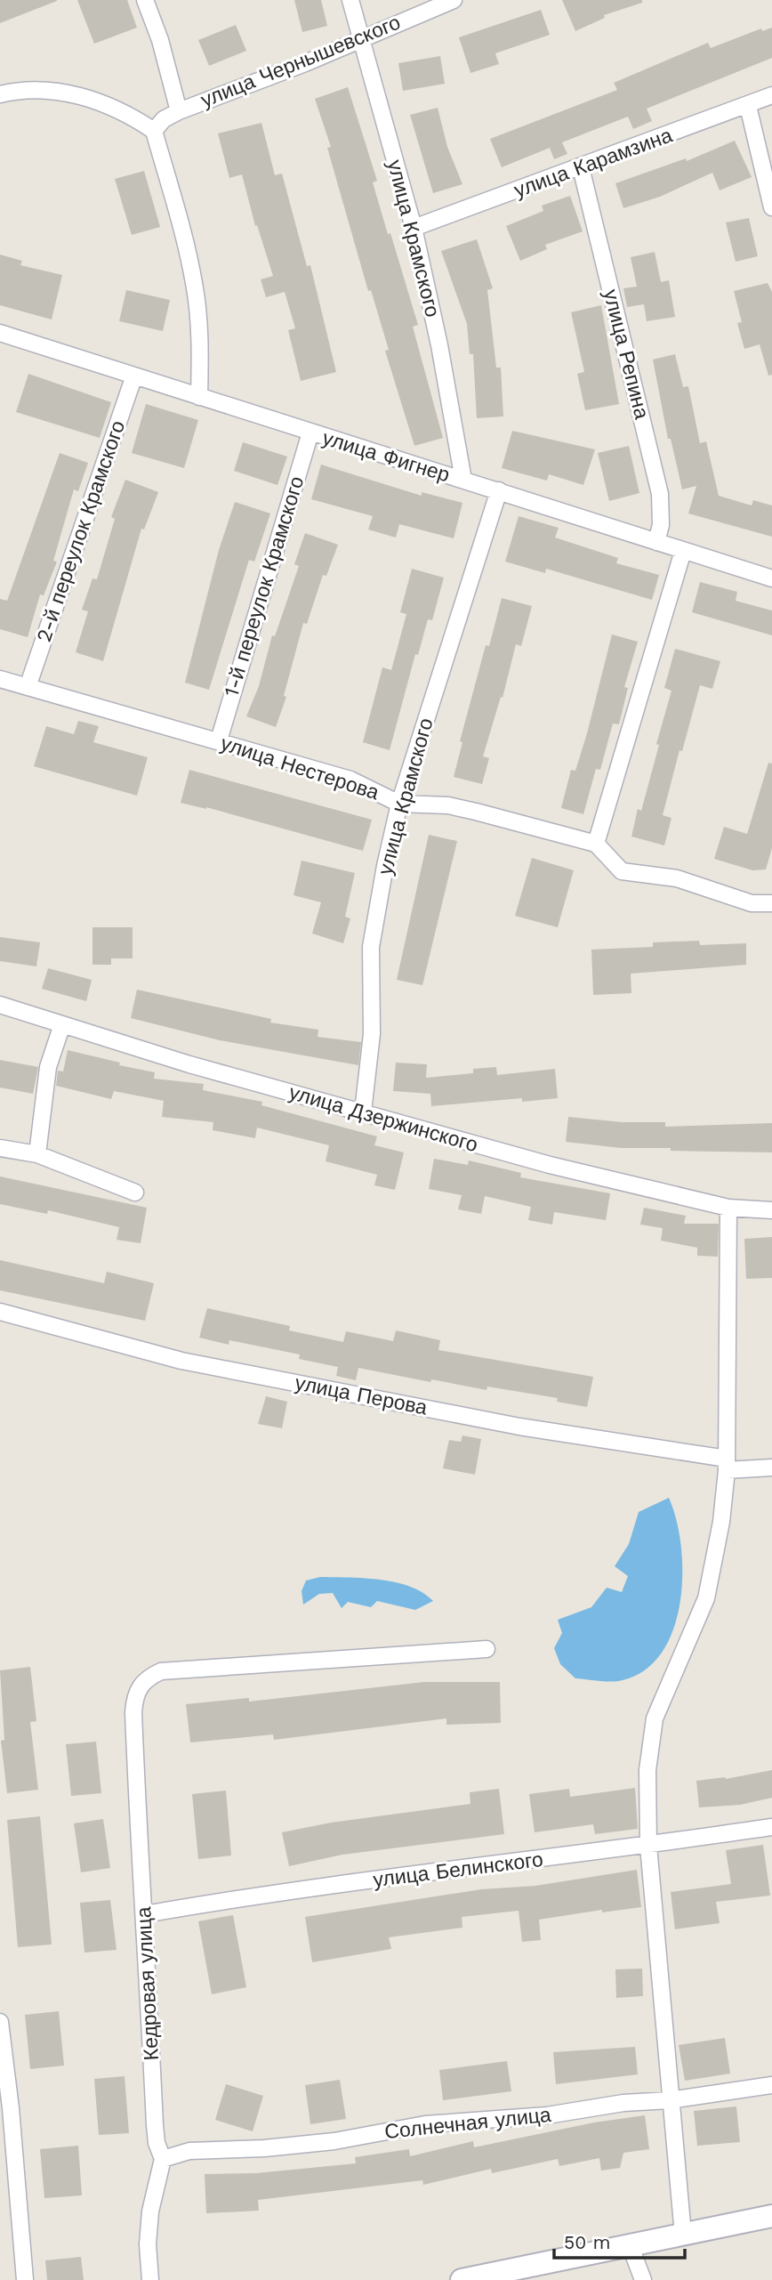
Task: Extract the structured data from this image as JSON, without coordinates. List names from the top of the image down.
{
  "streets": {
    "street": [
      "улица Чернышевского",
      "улица Карамзина",
      "улица Крамского",
      "улица Репина",
      "улица Фигнер",
      "2-й переулок Крамского",
      "1-й переулок Крамского",
      "улица Нестерова",
      "улица Дзержинского",
      "улица Перова",
      "улица Белинского",
      "Кедровая улица",
      "Солнечная улица"
    ]
  },
  "crossings": [
    ["улица Чернышевского", "улица Крамского"],
    ["улица Карамзина", "улица Крамского"],
    ["улица Карамзина", "улица Репина"],
    ["улица Крамского", "улица Фигнер"],
    ["улица Крамского", "улица Нестерова"],
    ["улица Крамского", "улица Дзержинского"],
    ["улица Репина", "улица Фигнер"],
    ["улица Фигнер", "2-й переулок Крамского"],
    ["улица Фигнер", "1-й переулок Крамского"],
    ["2-й переулок Крамского", "улица Нестерова"],
    ["1-й переулок Крамского", "улица Нестерова"],
    ["улица Белинского", "Кедровая улица"],
    ["Кедровая улица", "Солнечная улица"]
  ],
  "scale_bar": "50 m"
}
